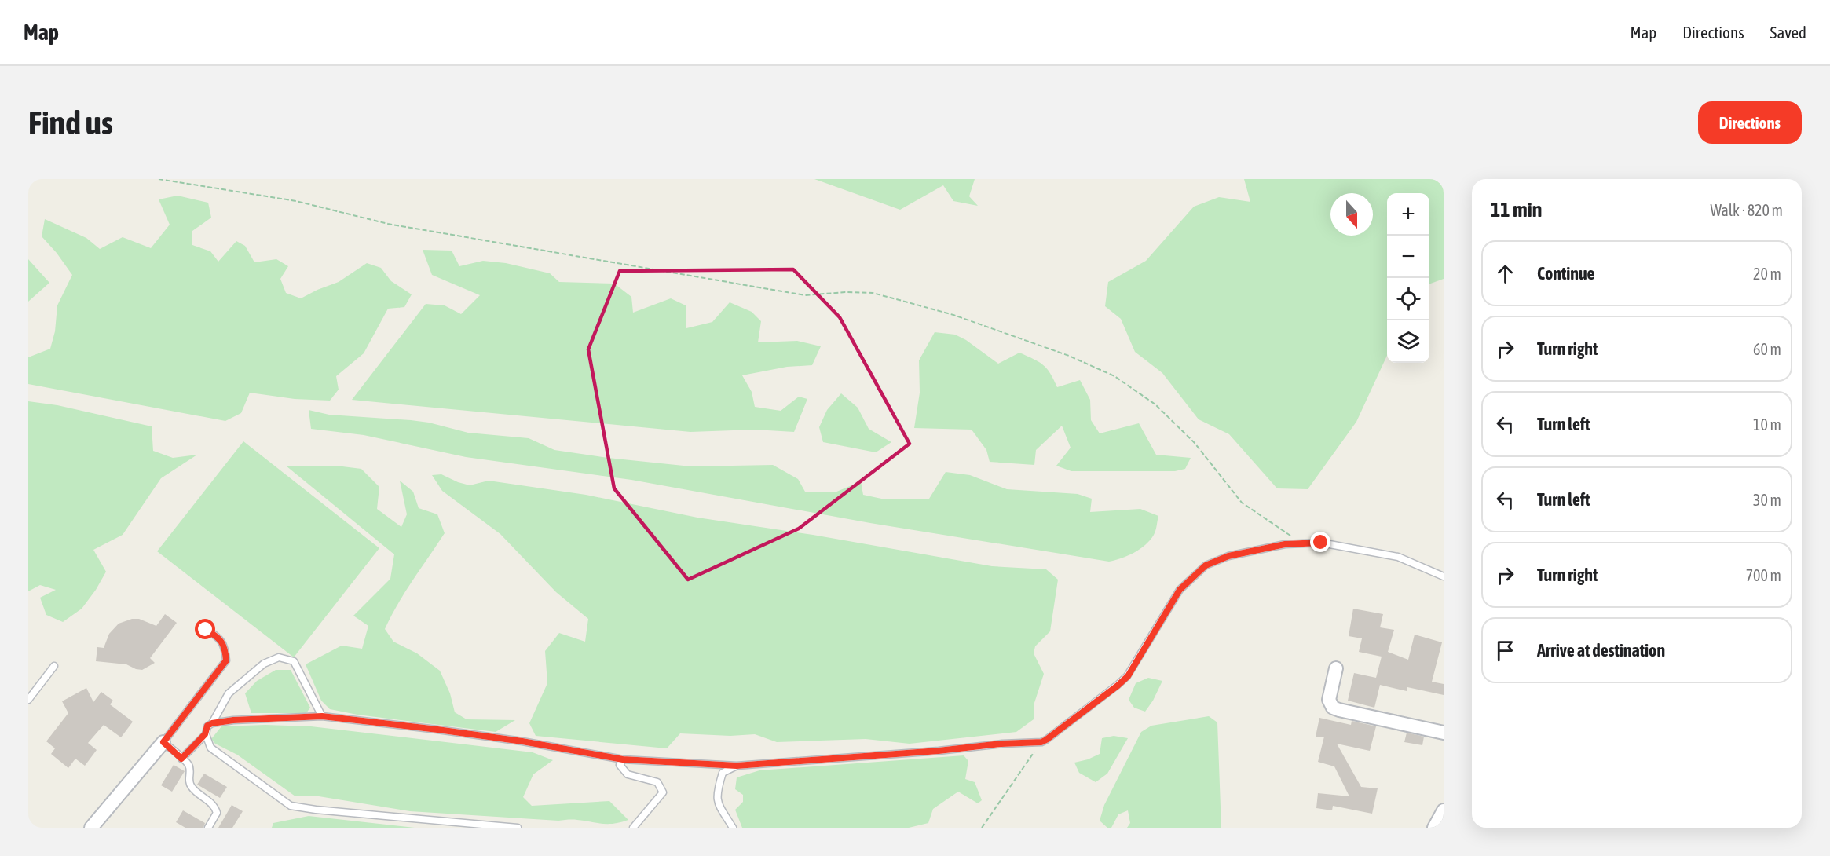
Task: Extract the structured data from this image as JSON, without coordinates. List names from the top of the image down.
{
  "north": "bottom",
  "page": {
    "header": "Map",
    "nav": ["Map", "Directions", "Saved"],
    "buttons": "Directions",
    "title": "Find us",
    "heading": ["11 min", "Walk · 820 m"],
    "map_buttons": ["+", "−"],
    "list": [
      ["Continue", "20 m"],
      ["Turn right", "60 m"],
      ["Turn left", "10 m"],
      ["Turn left", "30 m"],
      ["Turn right", "700 m"],
      "Arrive at destination"
    ]
  }
}
